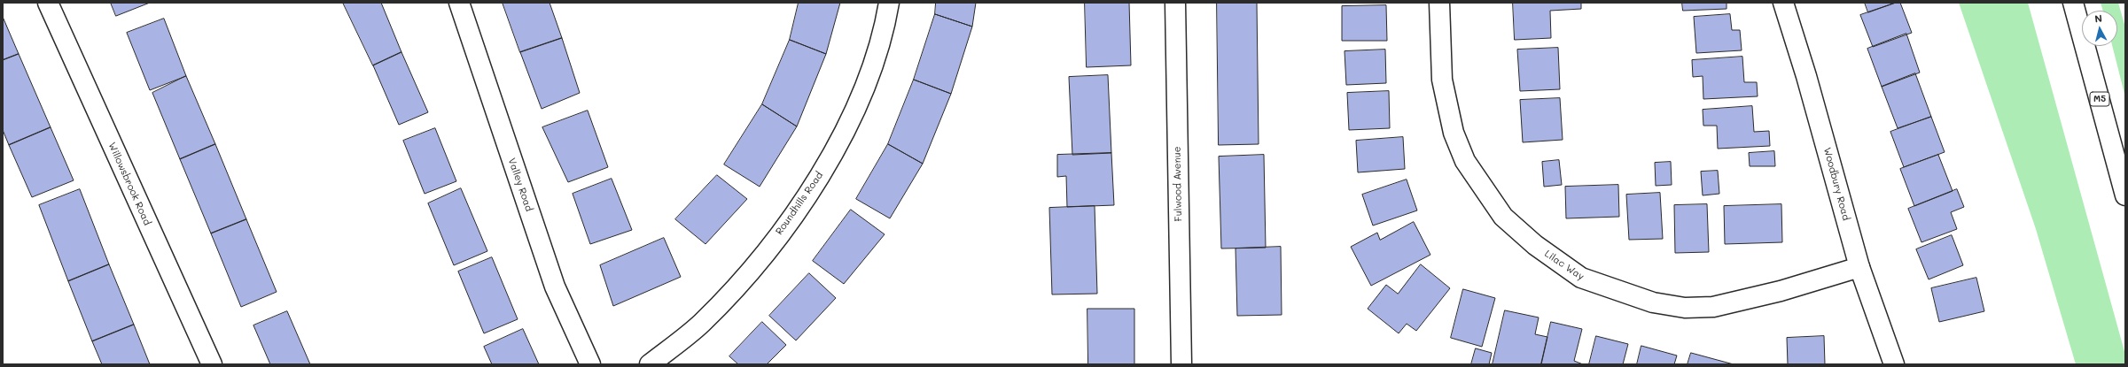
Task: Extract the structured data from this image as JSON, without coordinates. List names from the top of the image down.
{
  "streets": {
    "main road": [
      "M5",
      "Willowsbrook Road",
      "Fulwood Avenue",
      "Woodbury Road",
      "Valley Road",
      "Roundhills Road",
      "Lilac Way"
    ]
  },
  "crossings": [
    ["Woodbury Road", "Lilac Way"]
  ],
  "north": "top"
}
